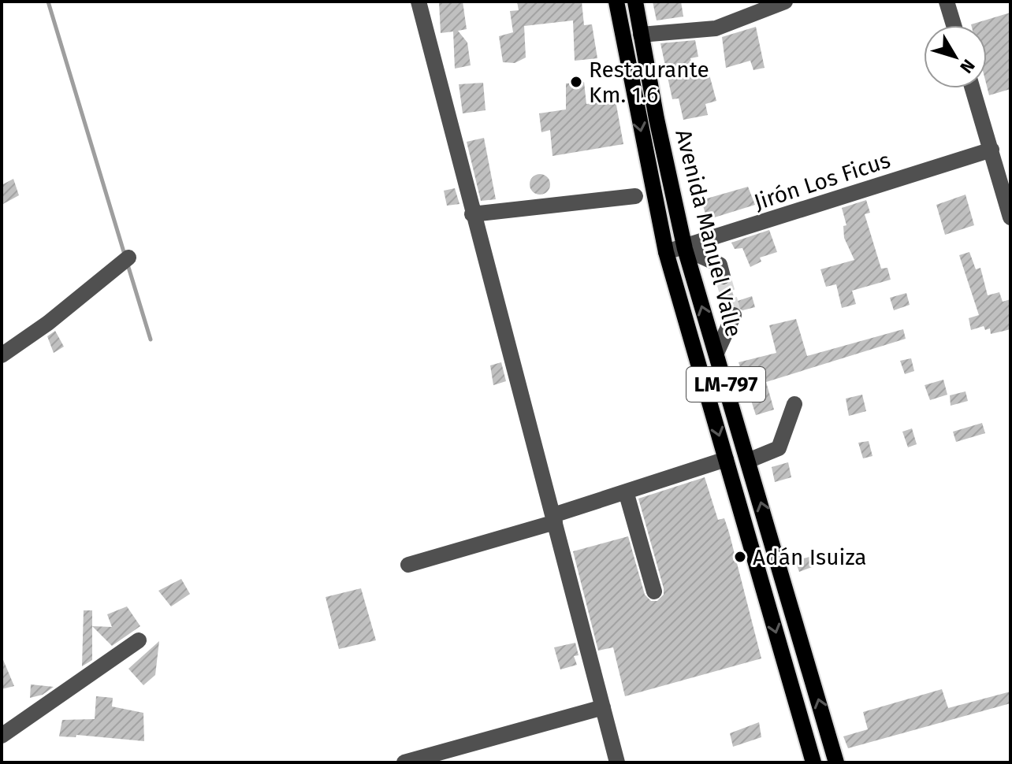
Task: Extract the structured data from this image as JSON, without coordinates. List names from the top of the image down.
{
  "streets": {
    "main road": ["Avenida Manuel Valle", "LM-797"],
    "street": ["Jirón Los Ficus"]
  },
  "crossings": [
    ["Jirón Los Ficus", "Avenida Manuel Valle"]
  ],
  "places": ["Restaurante Km. 1.6", "Adán Isuiza"],
  "north": "bottom right"
}
